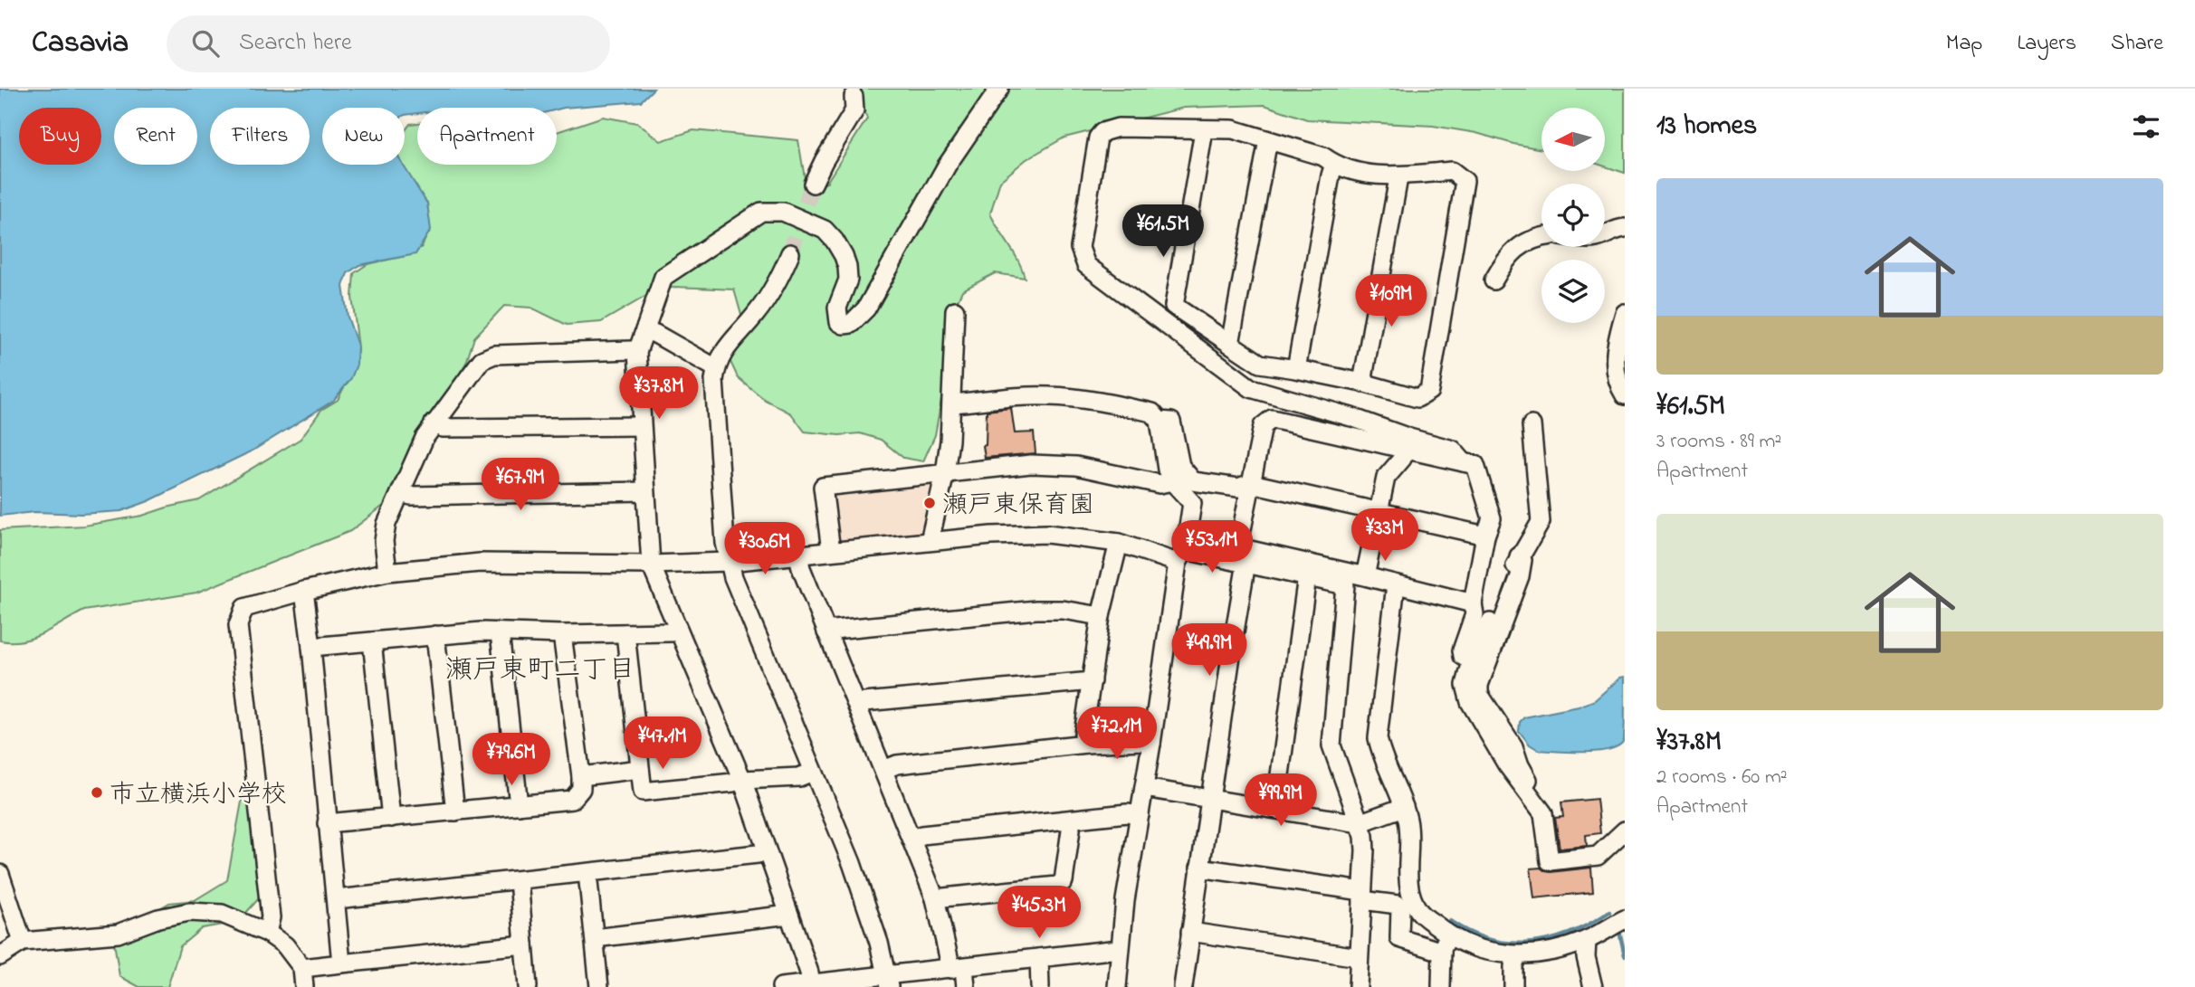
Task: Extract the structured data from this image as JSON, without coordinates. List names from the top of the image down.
{
  "districts": ["瀬戸東町二丁目"],
  "places": ["瀬戸東保育園", "市立横浜小学校"],
  "north": "left",
  "page": {
    "header": "Casavia",
    "search": "Search here",
    "nav": ["Map", "Layers", "Share"],
    "heading": "13 homes",
    "chip": [
      "Buy",
      "Rent",
      "Filters",
      "New",
      "Apartment"
    ],
    "list": [
      {
        "name": "¥61.5M",
        "note": "3 rooms · 89 m² · Apartment"
      },
      {
        "name": "¥37.8M",
        "note": "2 rooms · 60 m² · Apartment"
      }
    ],
    "price": [
      "¥61.5M",
      "¥109M",
      "¥37.8M",
      "¥67.9M",
      "¥33M",
      "¥53.1M",
      "¥30.6M",
      "¥49.9M",
      "¥72.1M",
      "¥47.1M",
      "¥79.6M",
      "¥99.9M",
      "¥45.3M"
    ]
  }
}
